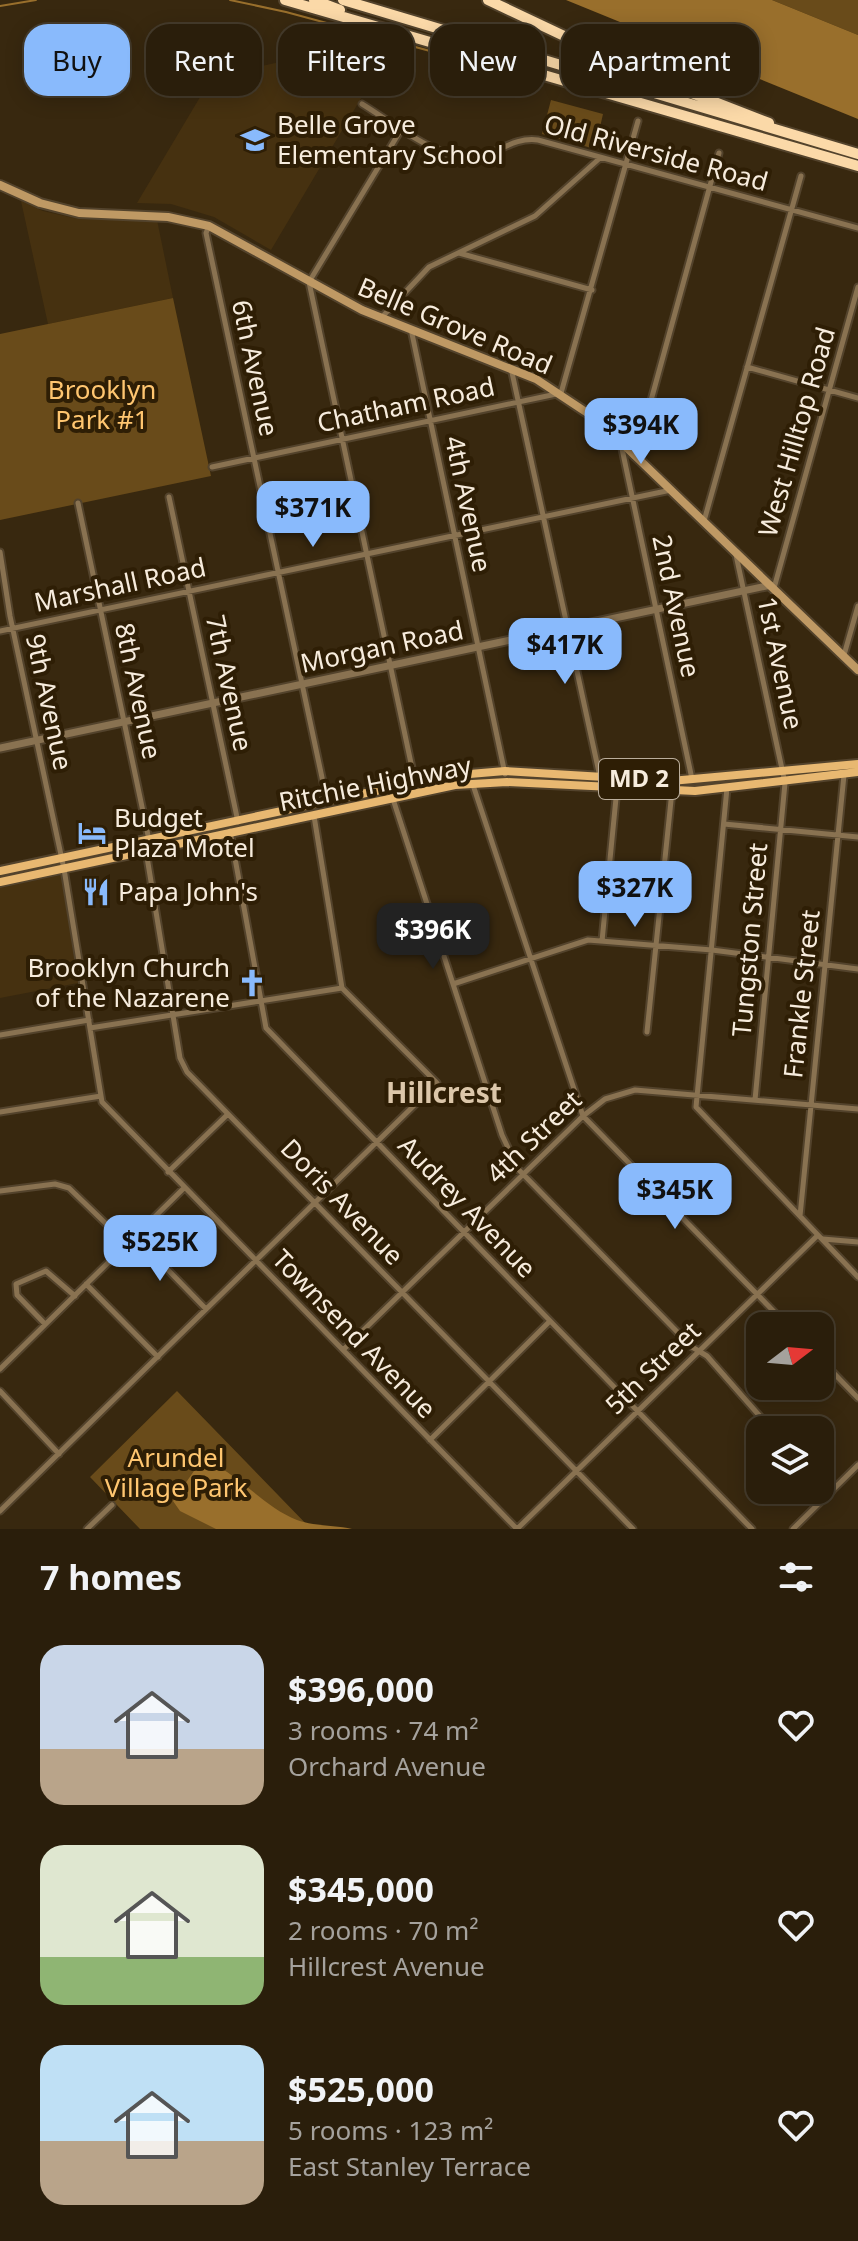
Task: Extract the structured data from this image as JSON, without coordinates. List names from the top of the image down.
{
  "streets": {
    "main road": ["Belle Grove Road", "MD 2", "Ritchie Highway"],
    "street": [
      "Old Riverside Road",
      "6th Avenue",
      "Chatham Road",
      "West Hilltop Road",
      "4th Avenue",
      "Marshall Road",
      "2nd Avenue",
      "Morgan Road",
      "1st Avenue",
      "7th Avenue",
      "8th Avenue",
      "9th Avenue",
      "Tungston Street",
      "Frankle Street",
      "4th Street",
      "Doris Avenue",
      "Audrey Avenue",
      "Townsend Avenue",
      "5th Street"
    ]
  },
  "crossings": [
    ["Belle Grove Road", "6th Avenue"],
    ["Belle Grove Road", "Chatham Road"],
    ["Belle Grove Road", "West Hilltop Road"],
    ["Belle Grove Road", "4th Avenue"],
    ["Belle Grove Road", "Marshall Road"],
    ["Belle Grove Road", "2nd Avenue"],
    ["Belle Grove Road", "Morgan Road"],
    ["Belle Grove Road", "1st Avenue"],
    ["6th Avenue", "Chatham Road"],
    ["6th Avenue", "Marshall Road"],
    ["6th Avenue", "Morgan Road"],
    ["6th Avenue", "Ritchie Highway"],
    ["Chatham Road", "4th Avenue"],
    ["West Hilltop Road", "Morgan Road"],
    ["4th Avenue", "Marshall Road"],
    ["4th Avenue", "Morgan Road"],
    ["4th Avenue", "Ritchie Highway"],
    ["Marshall Road", "2nd Avenue"],
    ["Marshall Road", "7th Avenue"],
    ["Marshall Road", "8th Avenue"],
    ["Marshall Road", "9th Avenue"],
    ["2nd Avenue", "Morgan Road"],
    ["2nd Avenue", "Ritchie Highway"],
    ["Morgan Road", "1st Avenue"],
    ["Morgan Road", "7th Avenue"],
    ["Morgan Road", "8th Avenue"],
    ["Morgan Road", "9th Avenue"],
    ["1st Avenue", "Ritchie Highway"],
    ["1st Avenue", "Tungston Street"],
    ["7th Avenue", "Ritchie Highway"],
    ["7th Avenue", "Audrey Avenue"],
    ["8th Avenue", "Ritchie Highway"],
    ["8th Avenue", "Doris Avenue"],
    ["9th Avenue", "Ritchie Highway"],
    ["9th Avenue", "Townsend Avenue"],
    ["Ritchie Highway", "Tungston Street"],
    ["Ritchie Highway", "Frankle Street"],
    ["Ritchie Highway", "Doris Avenue"],
    ["Ritchie Highway", "Audrey Avenue"],
    ["Ritchie Highway", "Townsend Avenue"],
    ["Tungston Street", "4th Street"],
    ["Frankle Street", "4th Street"],
    ["4th Street", "Doris Avenue"],
    ["4th Street", "Audrey Avenue"],
    ["4th Street", "Townsend Avenue"],
    ["Doris Avenue", "5th Street"],
    ["Audrey Avenue", "5th Street"],
    ["Townsend Avenue", "5th Street"]
  ],
  "districts": ["Hillcrest"],
  "parks": ["Brooklyn Park #1", "Arundel Village Park"],
  "places": {
    "school or university": ["Belle Grove Elementary School"],
    "hotel": ["Budget Plaza Motel"],
    "restaurant": ["Papa John's"],
    "church": ["Brooklyn Church of the Nazarene"]
  },
  "north": "right",
  "page": {
    "chip": [
      "Buy",
      "Rent",
      "Filters",
      "New",
      "Apartment"
    ],
    "price": [
      "$394K",
      "$371K",
      "$417K",
      "$327K",
      "$396K",
      "$345K",
      "$525K"
    ],
    "heading": "7 homes",
    "list": [
      {
        "name": "$396,000",
        "note": "3 rooms · 74 m² · Orchard Avenue"
      },
      {
        "name": "$345,000",
        "note": "2 rooms · 70 m² · Hillcrest Avenue"
      },
      {
        "name": "$525,000",
        "note": "5 rooms · 123 m² · East Stanley Terrace"
      }
    ]
  }
}
